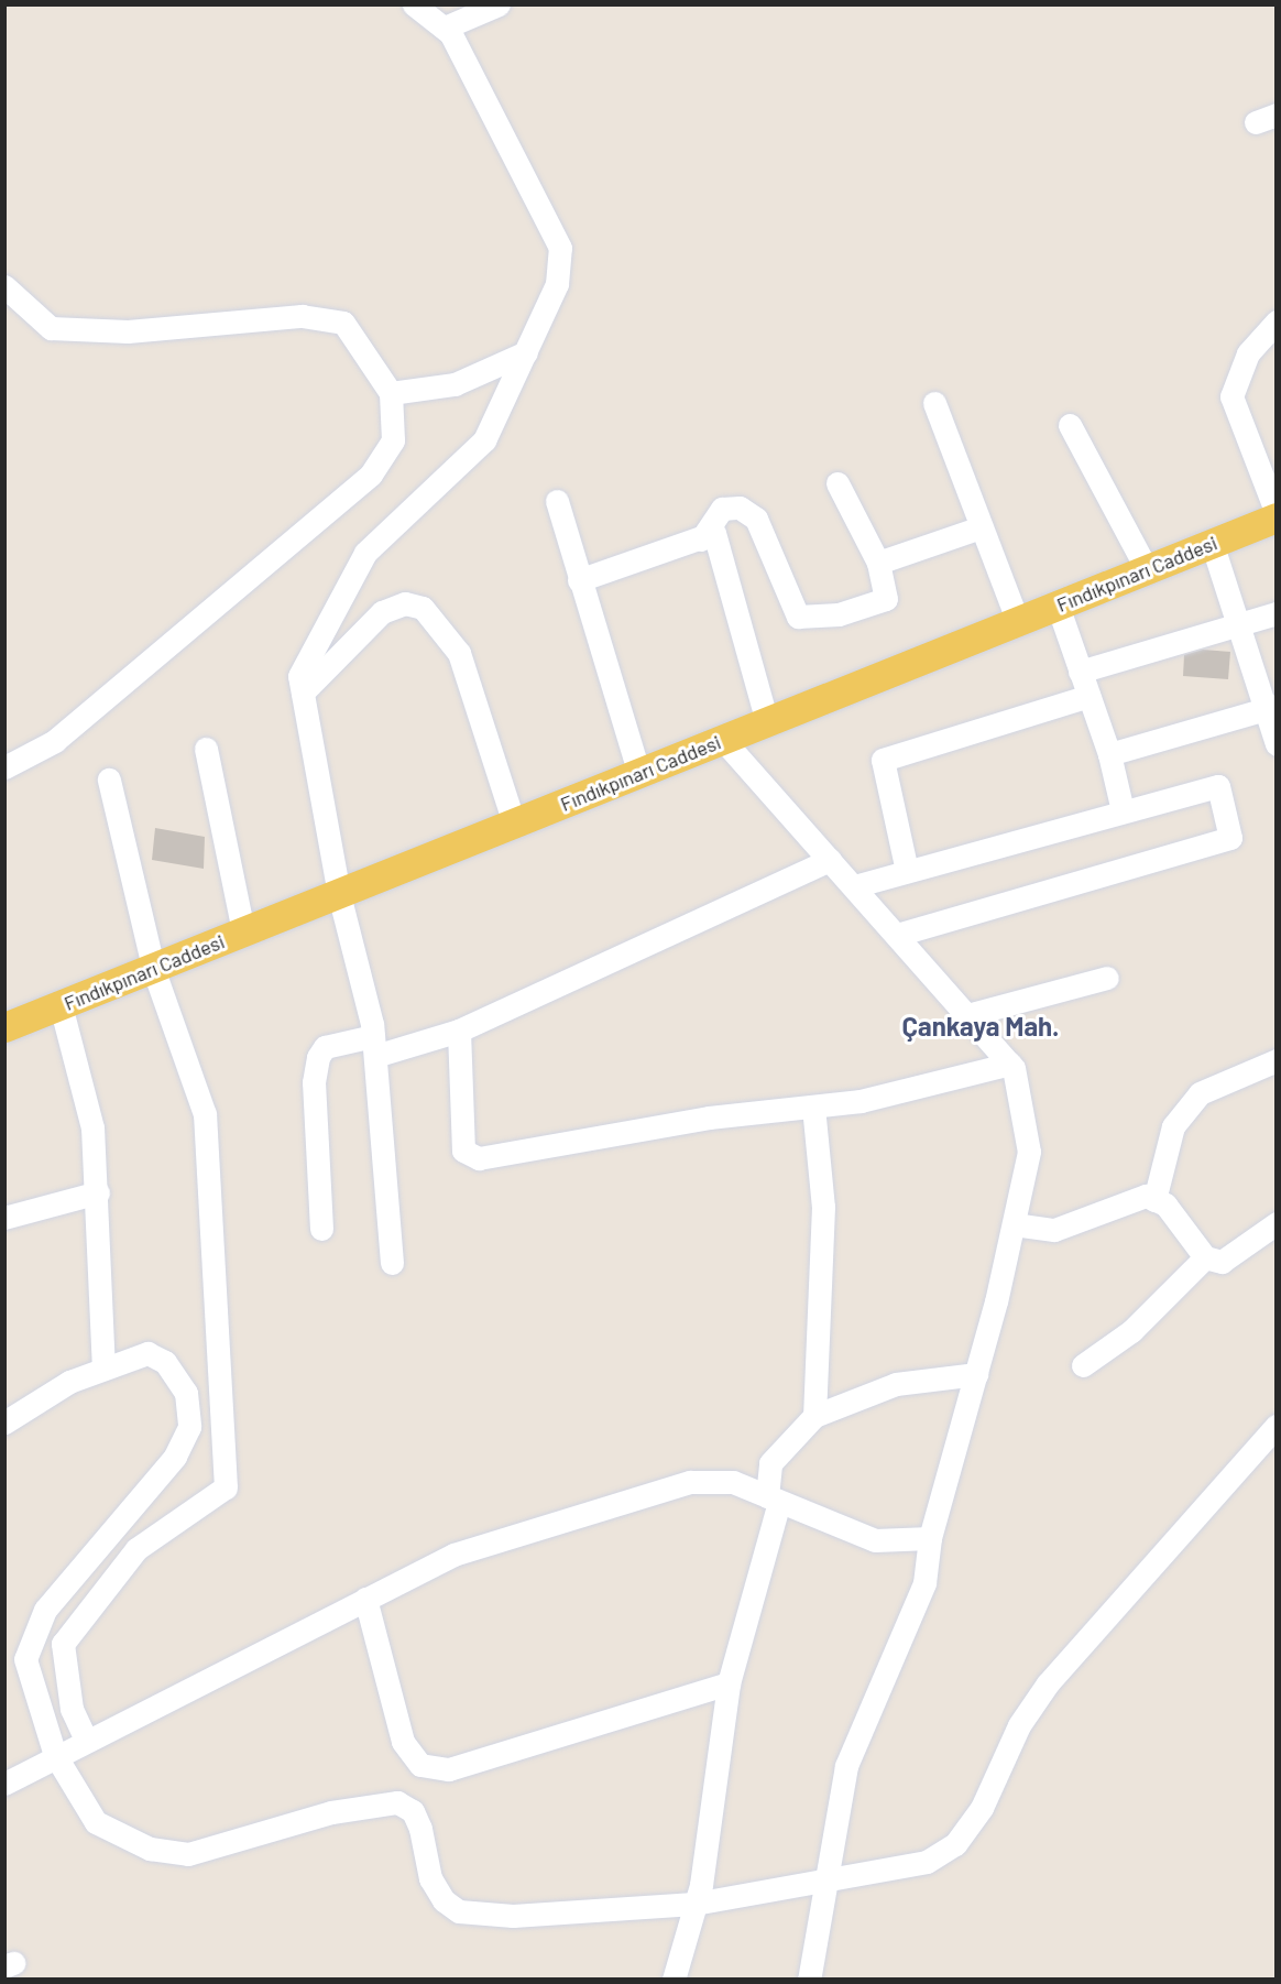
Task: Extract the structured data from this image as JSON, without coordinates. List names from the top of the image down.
{
  "streets": {
    "main road": ["Fındıkpınarı Caddesi"]
  },
  "districts": ["Çankaya Mah."]
}
